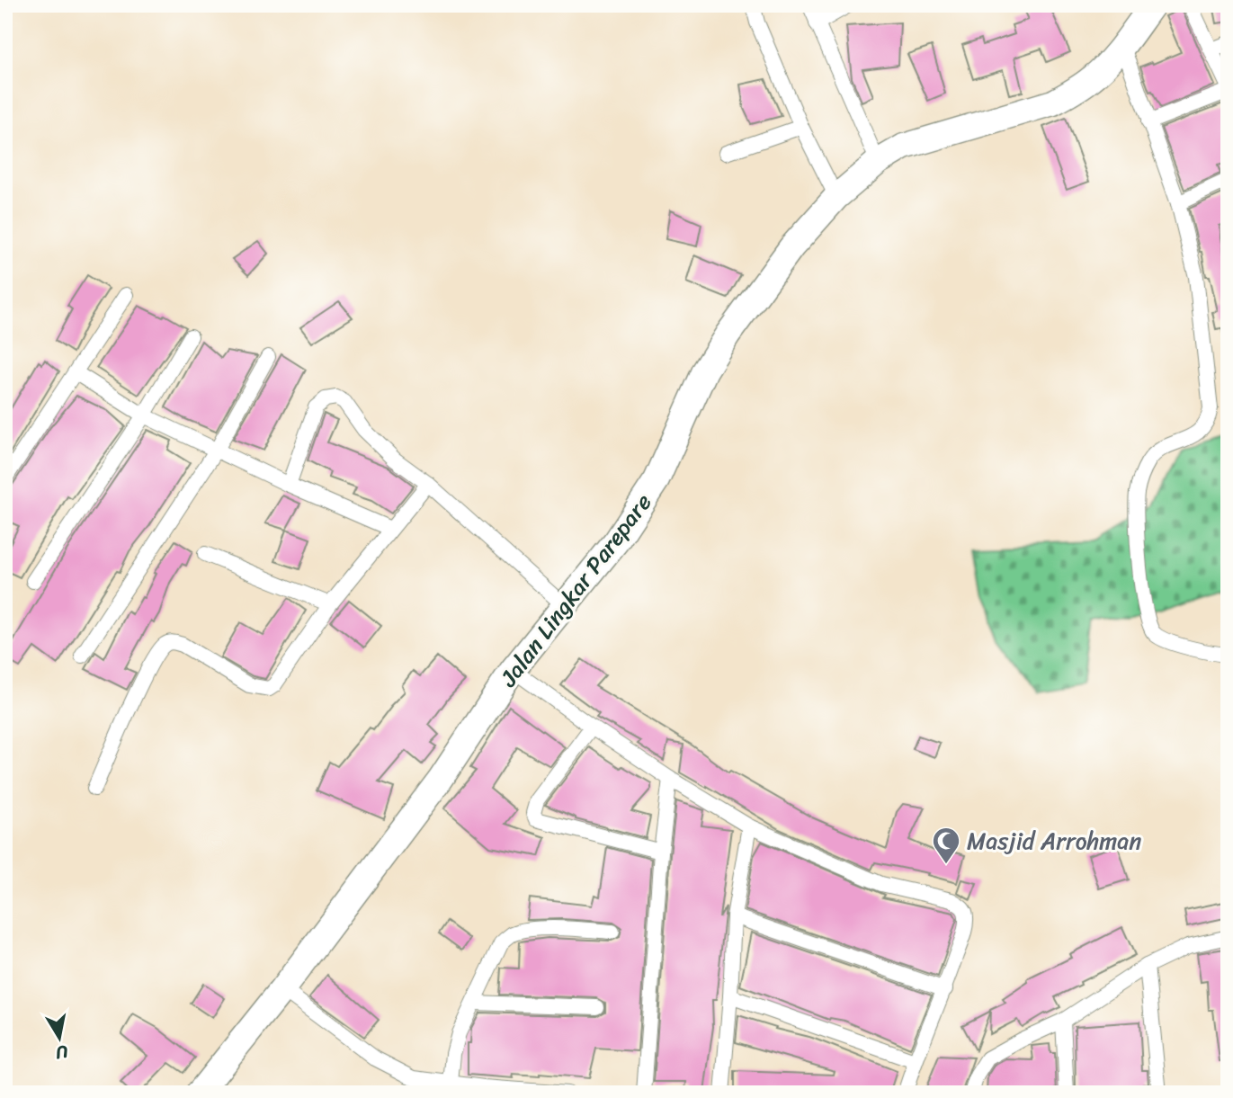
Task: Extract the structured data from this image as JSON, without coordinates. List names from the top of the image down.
{
  "streets": {
    "highway": ["Jalan Lingkar Parepare"]
  },
  "places": {
    "mosque": ["Masjid Arrohman"]
  },
  "north": "bottom"
}
